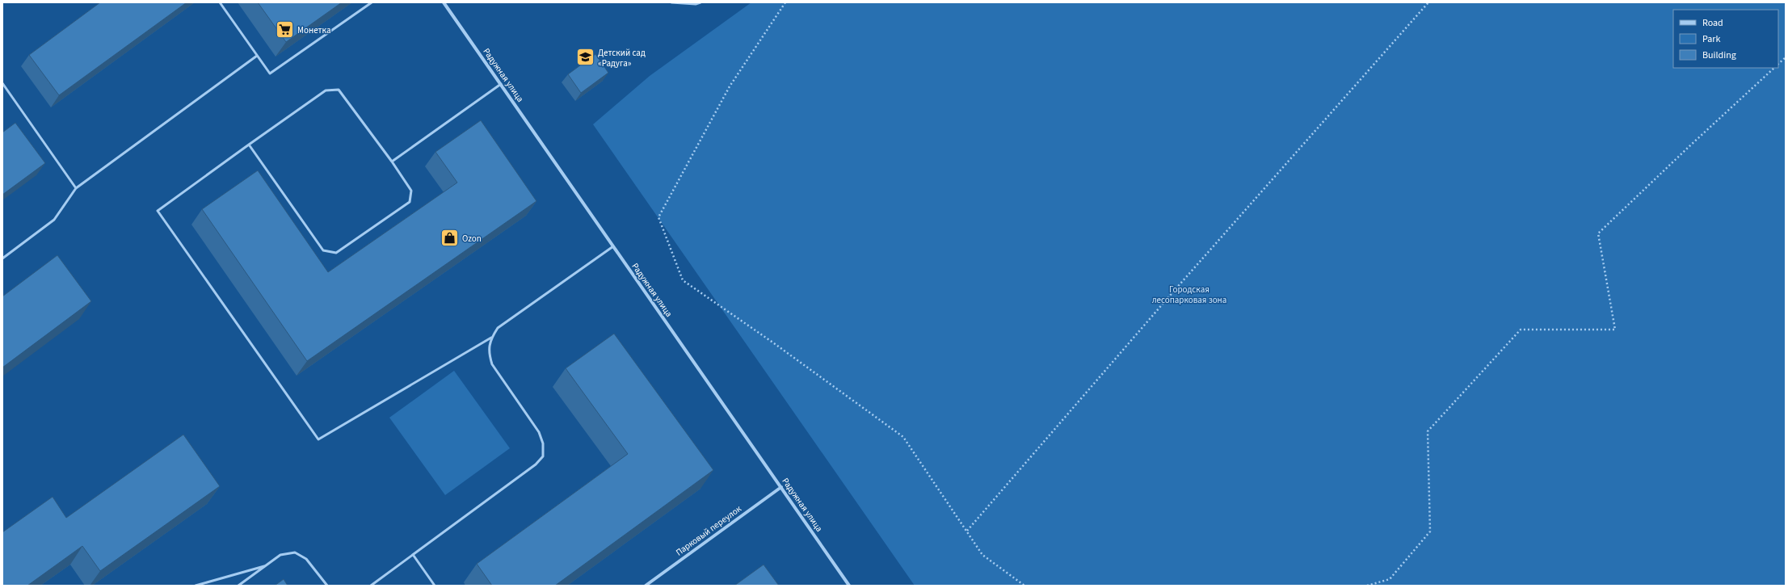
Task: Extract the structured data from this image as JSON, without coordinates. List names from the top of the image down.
{
  "streets": {
    "street": ["Радужная улица", "Парковый переулок"]
  },
  "crossings": [
    ["Радужная улица", "Парковый переулок"]
  ],
  "parks": ["Городская лесопарковая зона"],
  "places": {
    "supermarket": ["Монетка"],
    "school or university": ["Детский сад «Радуга»"],
    "shop": ["Ozon"]
  },
  "legend": ["Road", "Park", "Building"]
}
